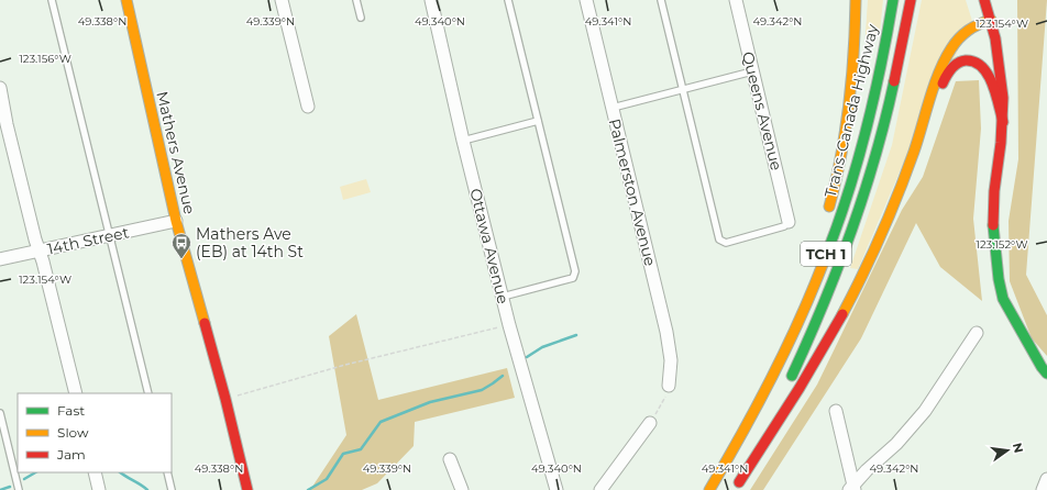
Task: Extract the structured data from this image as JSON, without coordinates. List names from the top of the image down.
{
  "streets": {
    "main road": ["Trans-Canada Highway", "Mathers Avenue", "TCH 1"],
    "street": [
      "Queens Avenue",
      "Palmerston Avenue",
      "14th Street",
      "Ottawa Avenue"
    ]
  },
  "crossings": [
    ["Mathers Avenue", "14th Street"]
  ],
  "places": {
    "bus stop": ["Mathers Ave (EB) at 14th St"]
  },
  "legend": ["Fast", "Slow", "Jam"],
  "north": "right",
  "coordinates": [
    "49.338°N",
    "49.339°N",
    "49.340°N",
    "49.341°N",
    "49.342°N",
    "123.154°W",
    "123.156°W",
    "123.152°W"
  ]
}
